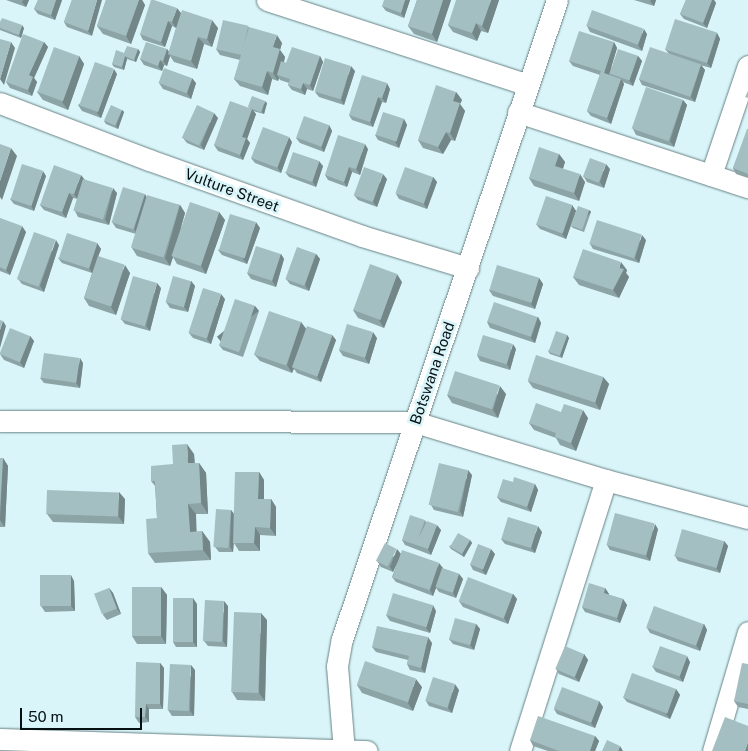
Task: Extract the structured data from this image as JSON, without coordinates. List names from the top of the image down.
{
  "streets": {
    "street": ["Vulture Street", "Botswana Road"]
  },
  "crossings": [
    ["Vulture Street", "Botswana Road"]
  ],
  "scale_bar": "50 m"
}
